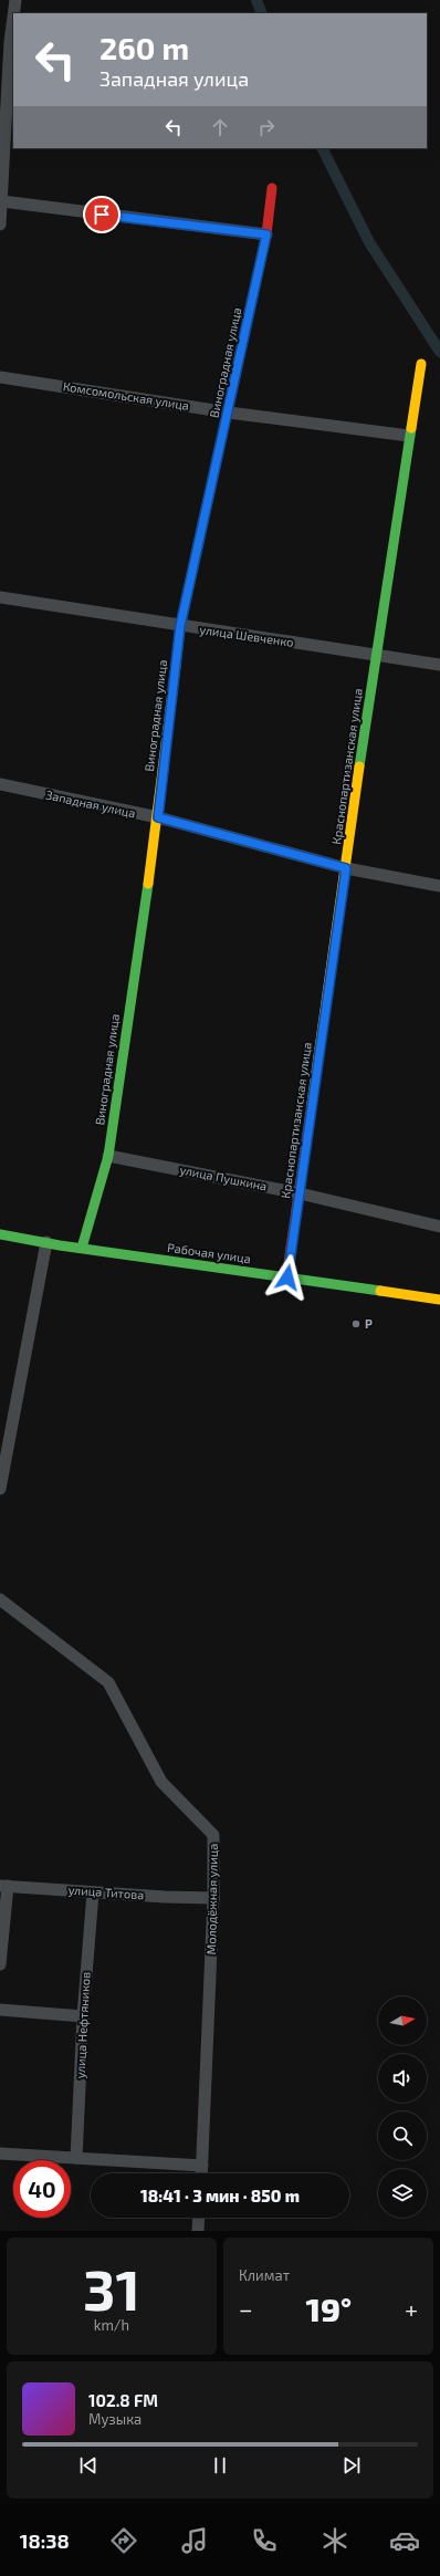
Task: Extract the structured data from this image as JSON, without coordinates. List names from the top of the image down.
{
  "streets": {
    "street": [
      "Виноградная улица",
      "Комсомольская улица",
      "улица Шевченко",
      "Краснопартизанская улица",
      "Западная улица",
      "улица Пушкина",
      "Рабочая улица",
      "улица Титова",
      "Молодёжная улица",
      "улица Нефтяников"
    ]
  },
  "crossings": [
    ["Виноградная улица", "Комсомольская улица"],
    ["Виноградная улица", "улица Шевченко"],
    ["Виноградная улица", "Западная улица"],
    ["Виноградная улица", "улица Пушкина"],
    ["Виноградная улица", "Рабочая улица"],
    ["Комсомольская улица", "Краснопартизанская улица"],
    ["улица Шевченко", "Краснопартизанская улица"],
    ["Краснопартизанская улица", "Западная улица"],
    ["Краснопартизанская улица", "улица Пушкина"],
    ["Краснопартизанская улица", "Рабочая улица"],
    ["улица Титова", "Молодёжная улица"],
    ["улица Титова", "улица Нефтяников"]
  ],
  "places": ["Р"],
  "north": "right",
  "page": {
    "turn": ["260 m", "Западная улица"],
    "limit": "40",
    "trip": "18:41 · 3 мин · 850 m",
    "tile": [
      ["31", "km/h"],
      "Климат"
    ],
    "heat": ["−", "19°", "+"],
    "song": ["102.8 FM", "Музыка"],
    "tabs": "18:38"
  }
}
